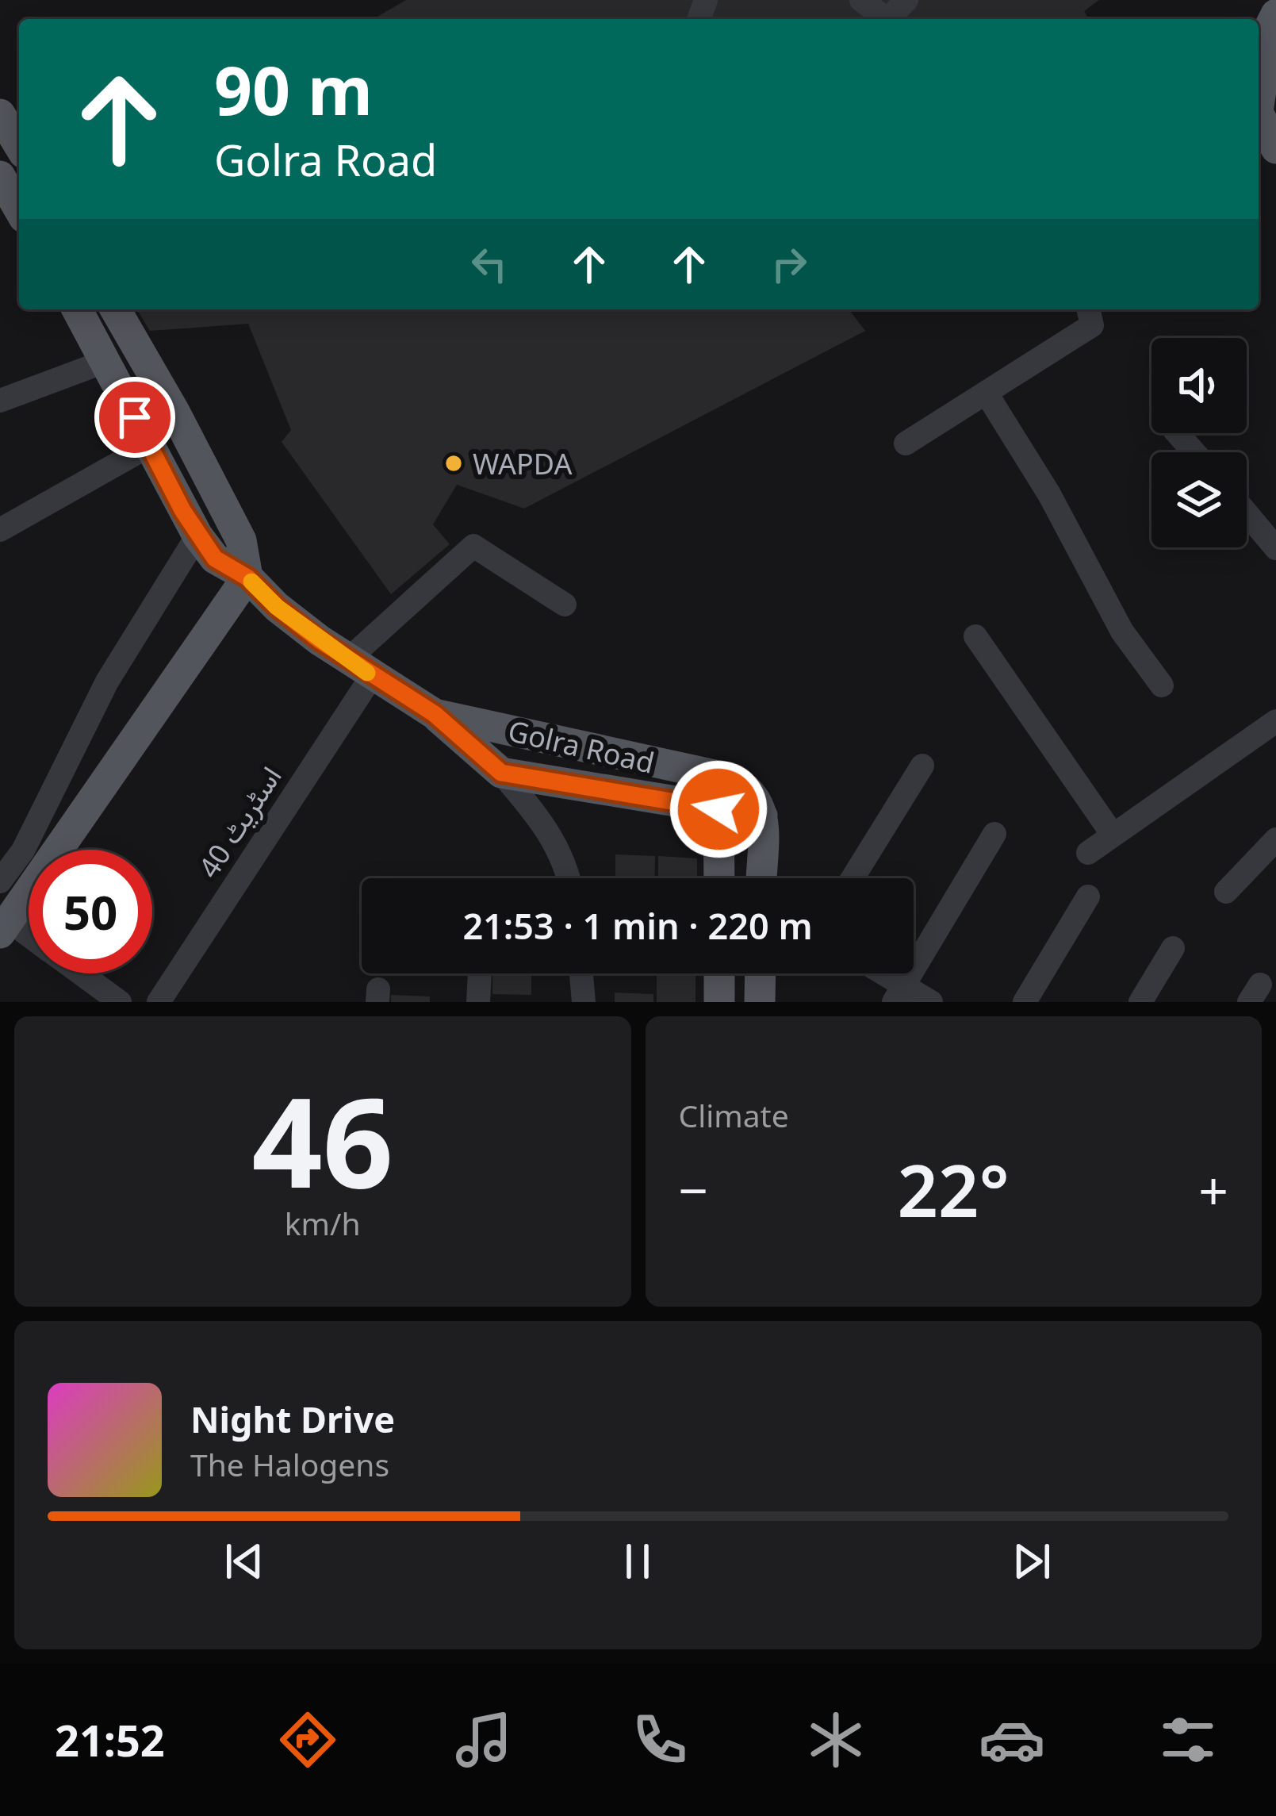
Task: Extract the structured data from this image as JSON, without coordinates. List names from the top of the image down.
{
  "streets": {
    "main road": ["Golra Road"],
    "street": ["اسٹریٹ 40"]
  },
  "crossings": [
    ["Golra Road", "اسٹریٹ 40"]
  ],
  "places": ["WAPDA"],
  "page": {
    "turn": ["90 m", "Golra Road"],
    "limit": "50",
    "trip": "21:53 · 1 min · 220 m",
    "tile": [
      ["46", "km/h"],
      "Climate"
    ],
    "heat": ["−", "22°", "+"],
    "song": ["Night Drive", "The Halogens"],
    "tabs": "21:52"
  }
}
